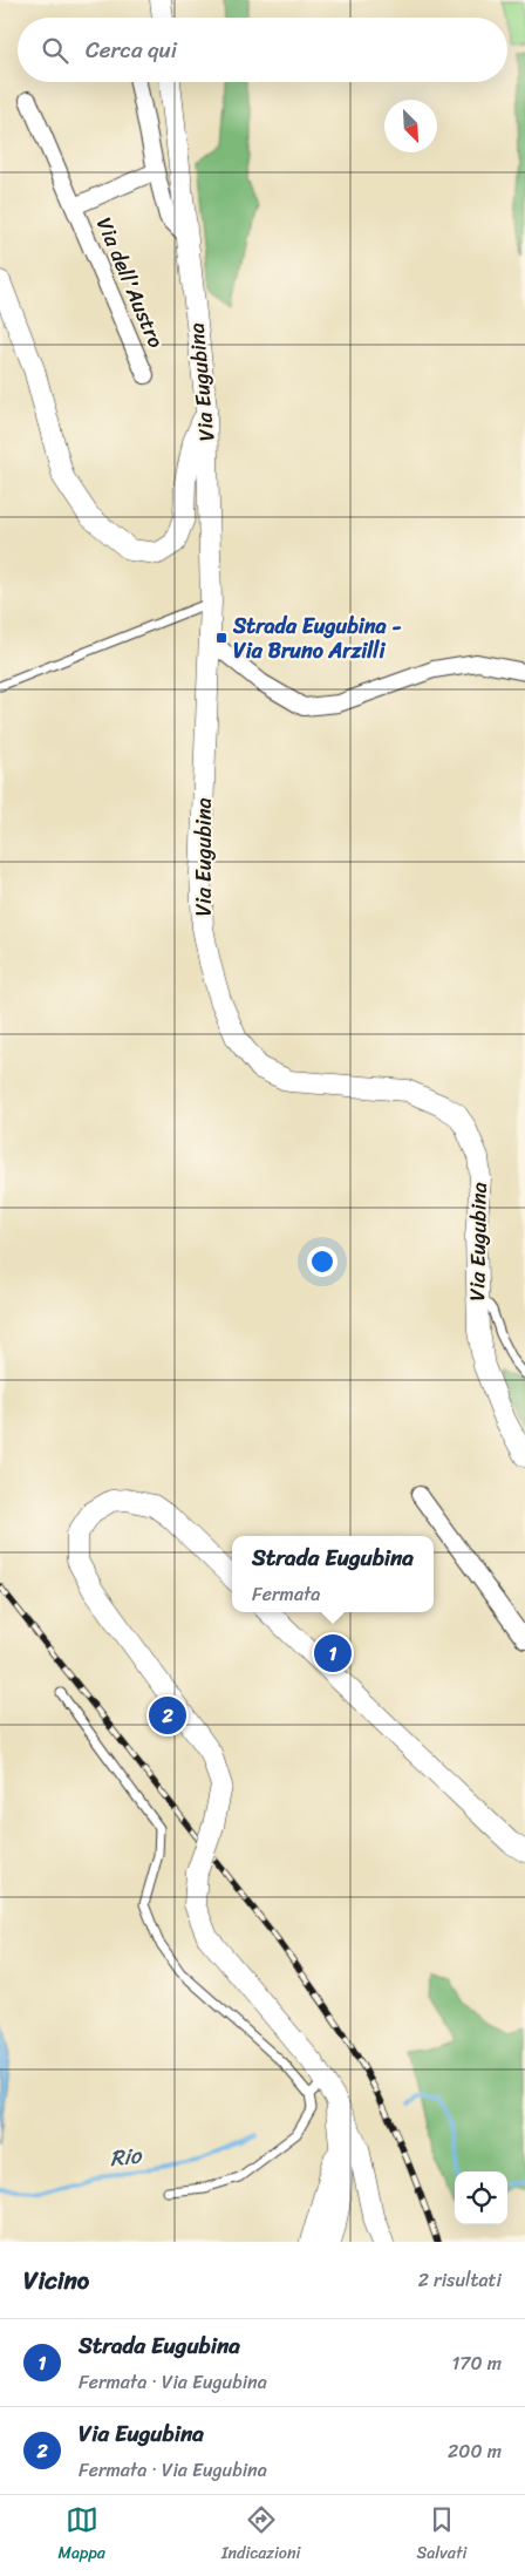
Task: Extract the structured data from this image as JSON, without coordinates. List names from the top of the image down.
{
  "streets": {
    "street": ["Via dell'Austro", "Via Eugubina"]
  },
  "water": ["Rio"],
  "places": {
    "transit": ["Strada Eugubina - Via Bruno Arzilli"]
  },
  "north": "bottom right",
  "page": {
    "search": "Cerca qui",
    "popup": ["Strada Eugubina", "Fermata"],
    "pins": ["1", "2"],
    "heading": ["Vicino", "2 risultati"],
    "list": [
      {
        "mark": "1",
        "name": "Strada Eugubina",
        "note": "Fermata · Via Eugubina",
        "value": "170 m"
      },
      {
        "mark": "2",
        "name": "Via Eugubina",
        "note": "Fermata · Via Eugubina",
        "value": "200 m"
      }
    ],
    "nav": ["Mappa", "Indicazioni", "Salvati"]
  }
}
